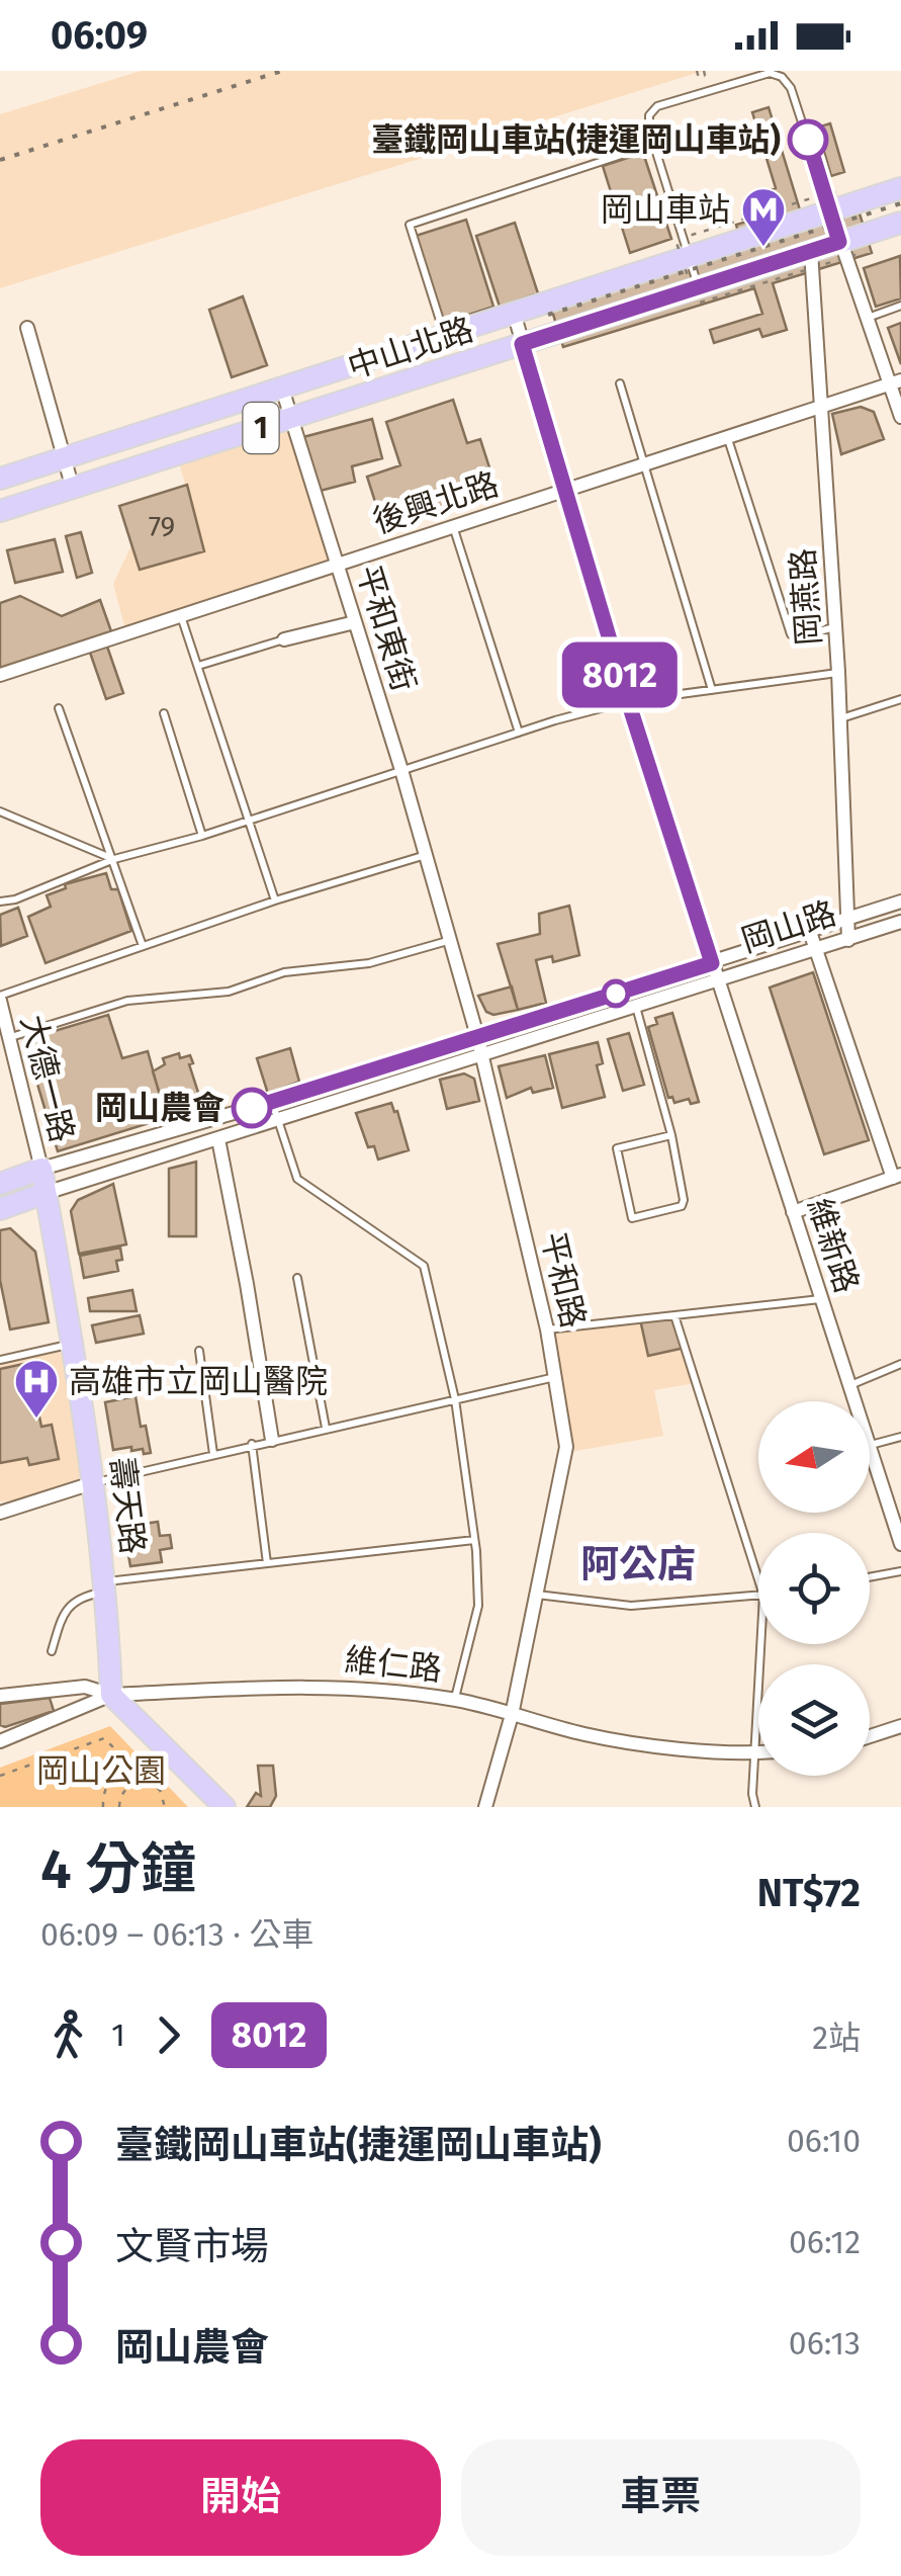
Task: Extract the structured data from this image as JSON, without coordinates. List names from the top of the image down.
{
  "streets": {
    "main road": [
      "中山北路",
      "1",
      "岡山路",
      "壽天路"
    ],
    "street": [
      "後興北路",
      "岡燕路",
      "平和東街",
      "大德一路",
      "維新路",
      "平和路",
      "維仁路"
    ]
  },
  "crossings": [
    ["中山北路", "1"],
    ["中山北路", "岡燕路"],
    ["中山北路", "平和東街"],
    ["中山北路", "維新路"],
    ["後興北路", "岡燕路"],
    ["後興北路", "平和東街"],
    ["後興北路", "維新路"],
    ["岡燕路", "岡山路"],
    ["平和東街", "平和路"],
    ["岡山路", "大德一路"],
    ["岡山路", "維新路"],
    ["岡山路", "平和路"],
    ["岡山路", "壽天路"],
    ["大德一路", "壽天路"],
    ["平和路", "維仁路"],
    ["壽天路", "維仁路"]
  ],
  "districts": ["阿公店"],
  "parks": ["岡山公園"],
  "places": {
    "other": ["臺鐵岡山車站(捷運岡山車站)", "岡山農會"],
    "metro station": ["岡山車站"],
    "hospital": ["高雄市立岡山醫院"]
  },
  "lines": ["bus line 8012"],
  "house_numbers": ["79"],
  "north": "left",
  "page": {
    "status": "06:09",
    "on_map": "8012",
    "heading": ["4 分鐘", "06:09 – 06:13 · 公車", "NT$72"],
    "legs": ["1", "8012", "2站"],
    "list": [
      {
        "name": "臺鐵岡山車站(捷運岡山車站)",
        "value": "06:10"
      },
      {
        "name": "文賢市場",
        "value": "06:12"
      },
      {
        "name": "岡山農會",
        "value": "06:13"
      }
    ],
    "buttons": ["開始", "車票"]
  }
}
